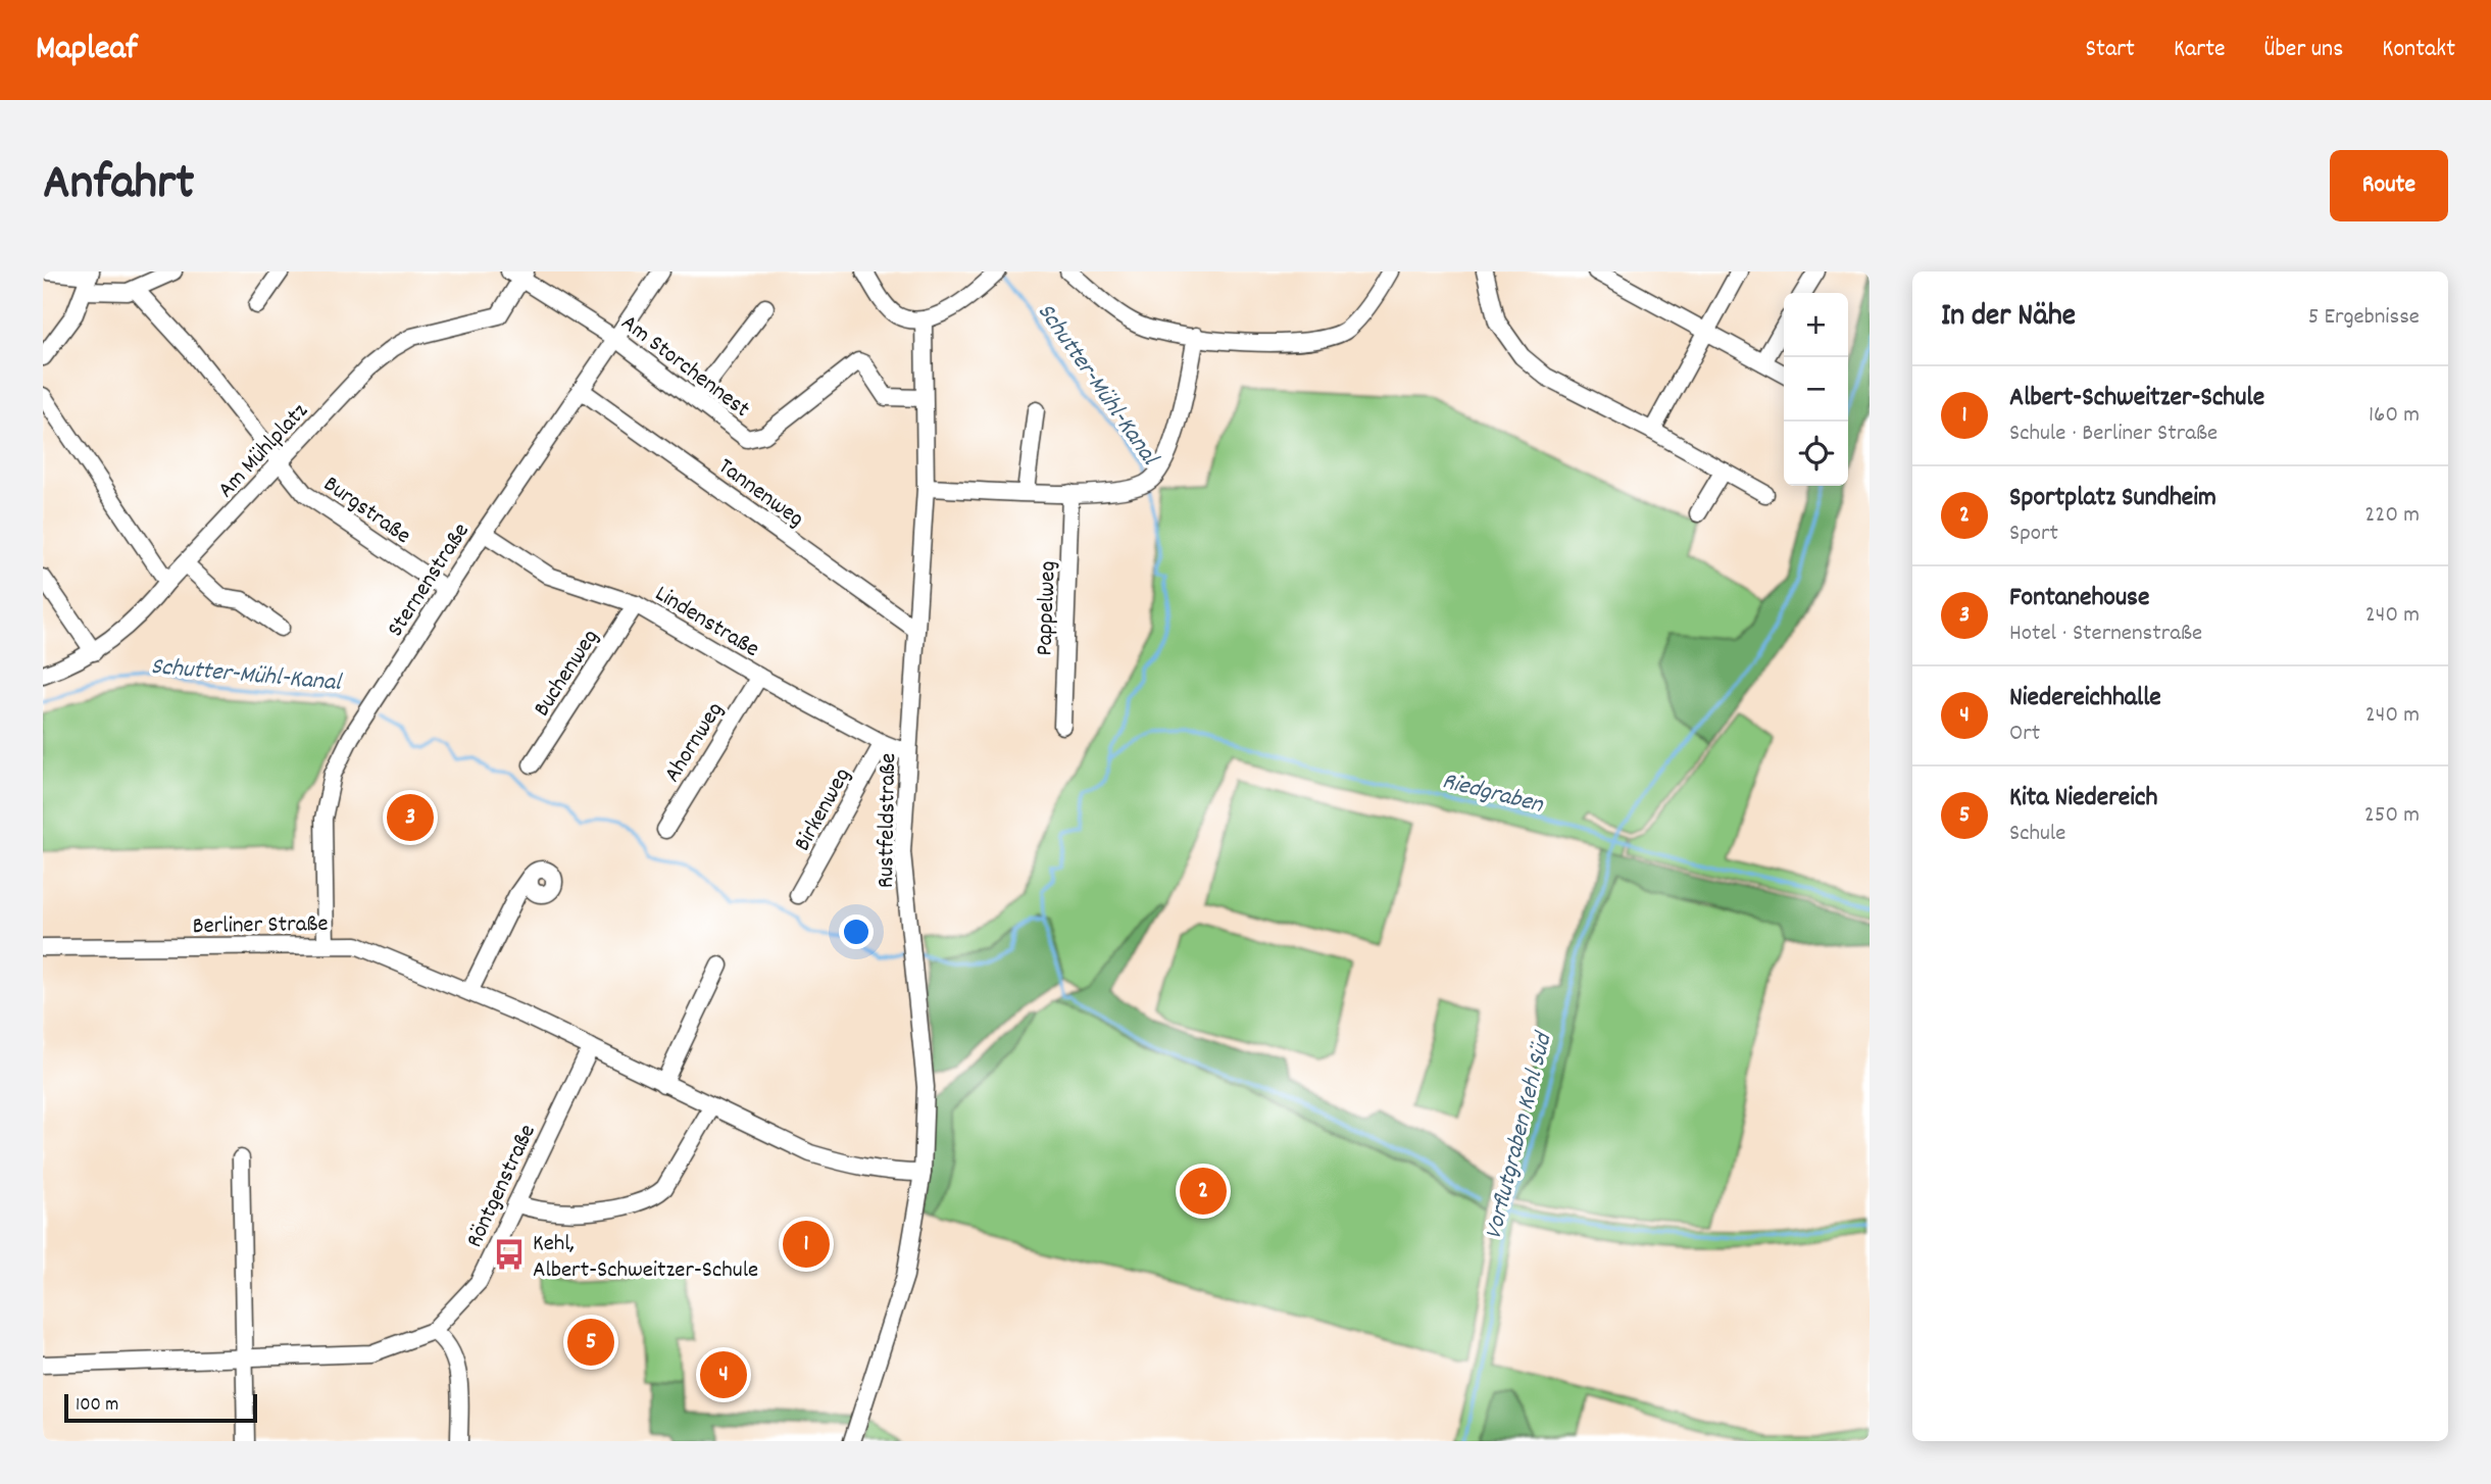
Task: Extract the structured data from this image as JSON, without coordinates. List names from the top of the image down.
{
  "streets": {
    "street": [
      "Am Storchennest",
      "Am Mühlplatz",
      "Tannenweg",
      "Burgstraße",
      "Sternenstraße",
      "Pappelweg",
      "Lindenstraße",
      "Buchenweg",
      "Ahornweg",
      "Birkenweg",
      "Rustfeldstraße",
      "Berliner Straße",
      "Röntgenstraße"
    ]
  },
  "crossings": [
    ["Am Storchennest", "Am Mühlplatz"],
    ["Am Storchennest", "Sternenstraße"],
    ["Am Storchennest", "Rustfeldstraße"],
    ["Am Mühlplatz", "Burgstraße"],
    ["Tannenweg", "Sternenstraße"],
    ["Tannenweg", "Rustfeldstraße"],
    ["Burgstraße", "Sternenstraße"],
    ["Sternenstraße", "Lindenstraße"],
    ["Sternenstraße", "Berliner Straße"],
    ["Lindenstraße", "Buchenweg"],
    ["Lindenstraße", "Ahornweg"],
    ["Lindenstraße", "Birkenweg"],
    ["Lindenstraße", "Rustfeldstraße"],
    ["Rustfeldstraße", "Berliner Straße"],
    ["Berliner Straße", "Röntgenstraße"]
  ],
  "water": ["Schutter-Mühl-Kanal", "Riedgraben", "Vorflutgraben Kehl Süd"],
  "places": {
    "bus stop": ["Kehl, Albert-Schweitzer-Schule"]
  },
  "scale_bar": "100 m",
  "page": {
    "header": "Mapleaf",
    "nav": [
      "Start",
      "Karte",
      "Über uns",
      "Kontakt"
    ],
    "title": "Anfahrt",
    "buttons": "Route",
    "heading": ["In der Nähe", "5 Ergebnisse"],
    "map_buttons": ["+", "−"],
    "list": [
      {
        "mark": "1",
        "name": "Albert-Schweitzer-Schule",
        "note": "Schule · Berliner Straße",
        "value": "160 m"
      },
      {
        "mark": "2",
        "name": "Sportplatz Sundheim",
        "note": "Sport",
        "value": "220 m"
      },
      {
        "mark": "3",
        "name": "Fontanehouse",
        "note": "Hotel · Sternenstraße",
        "value": "240 m"
      },
      {
        "mark": "4",
        "name": "Niedereichhalle",
        "note": "Ort",
        "value": "240 m"
      },
      {
        "mark": "5",
        "name": "Kita Niedereich",
        "note": "Schule",
        "value": "250 m"
      }
    ],
    "pins": [
      "3",
      "2",
      "1",
      "5",
      "4"
    ],
    "scale": "100 m"
  }
}
